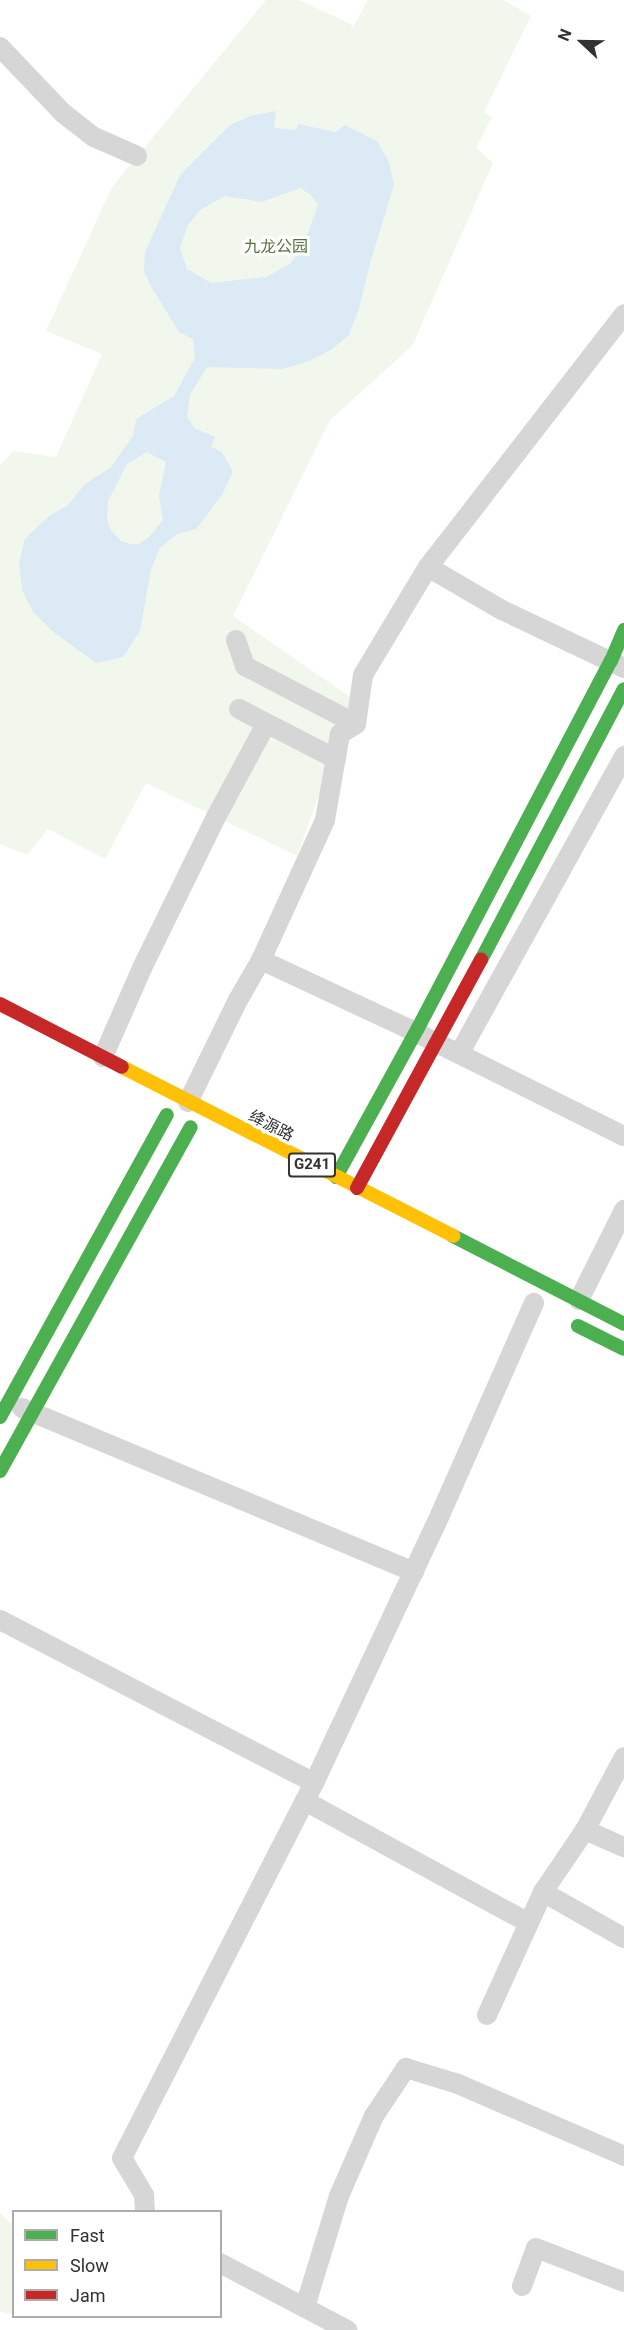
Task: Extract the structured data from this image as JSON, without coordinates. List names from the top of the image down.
{
  "streets": {
    "main road": ["绛源路", "G241"]
  },
  "parks": ["九龙公园"],
  "legend": ["Fast", "Slow", "Jam"],
  "north": "left"
}
